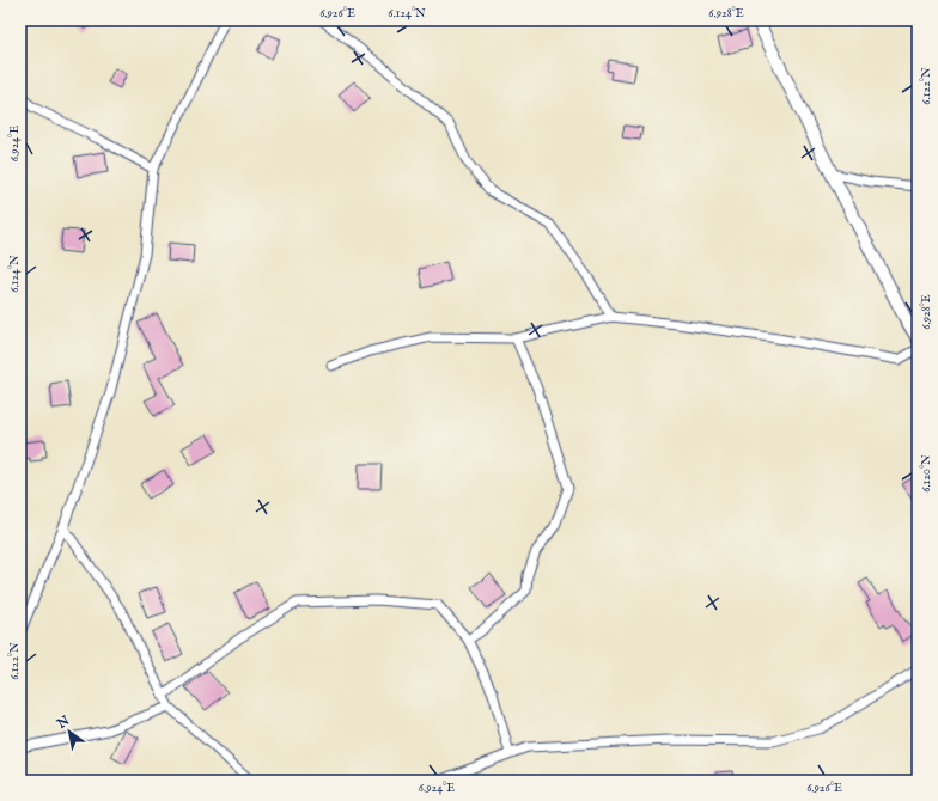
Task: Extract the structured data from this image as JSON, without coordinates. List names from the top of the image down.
{
  "north": "top left",
  "coordinates": [
    "6.926°E",
    "6.124°N",
    "6.928°E",
    "6.122°N",
    "6.924°E",
    "6.120°N"
  ]
}
